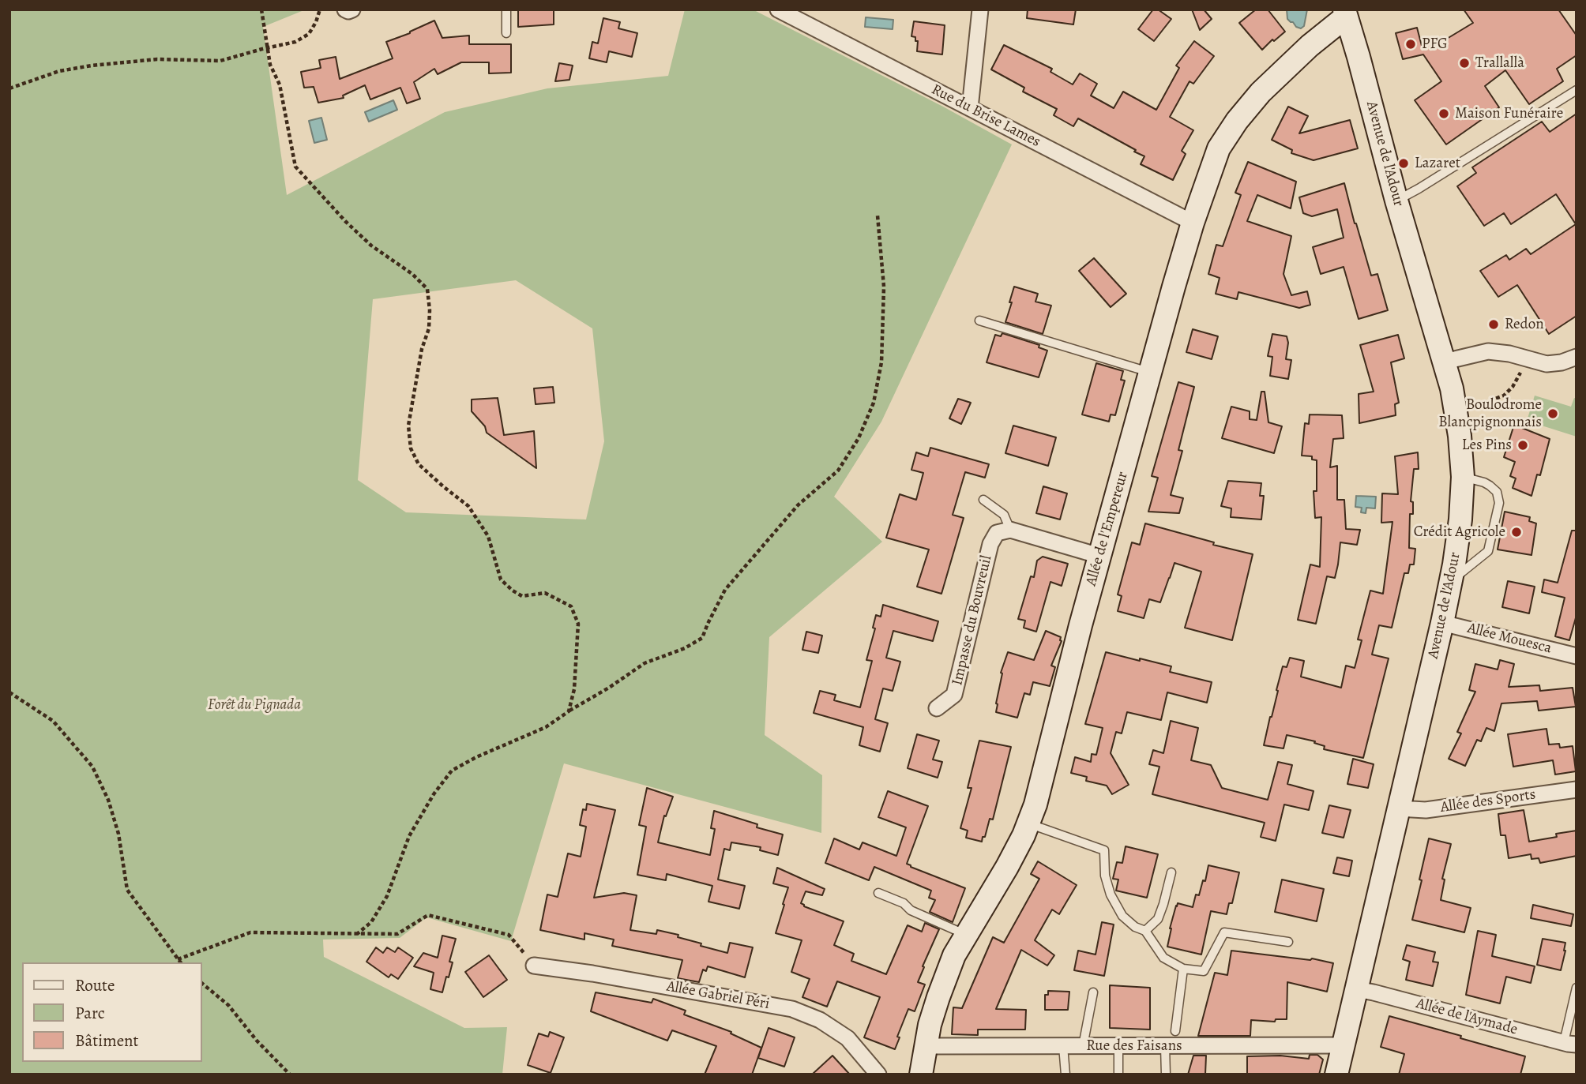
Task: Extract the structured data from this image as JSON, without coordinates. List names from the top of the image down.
{
  "streets": {
    "street": [
      "Rue du Brise Lames",
      "Avenue de l'Adour",
      "Allée de l'Empereur",
      "Impasse du Bouvreuil",
      "Allée Mouesca",
      "Allée des Sports",
      "Allée Gabriel Péri",
      "Allée de l'Aymade",
      "Rue des Faisans"
    ]
  },
  "crossings": [
    ["Rue du Brise Lames", "Allée de l'Empereur"],
    ["Avenue de l'Adour", "Allée de l'Empereur"],
    ["Avenue de l'Adour", "Allée Mouesca"],
    ["Avenue de l'Adour", "Allée des Sports"],
    ["Avenue de l'Adour", "Allée de l'Aymade"],
    ["Avenue de l'Adour", "Rue des Faisans"],
    ["Allée de l'Empereur", "Rue des Faisans"]
  ],
  "parks": ["Forêt du Pignada"],
  "places": [
    "PFG",
    "Trallallà",
    "Maison Funéraire",
    "Lazaret",
    "Redon",
    "Boulodrome Blancpignonnais",
    "Les Pins",
    "Crédit Agricole"
  ],
  "legend": ["Route", "Parc", "Bâtiment"]
}
